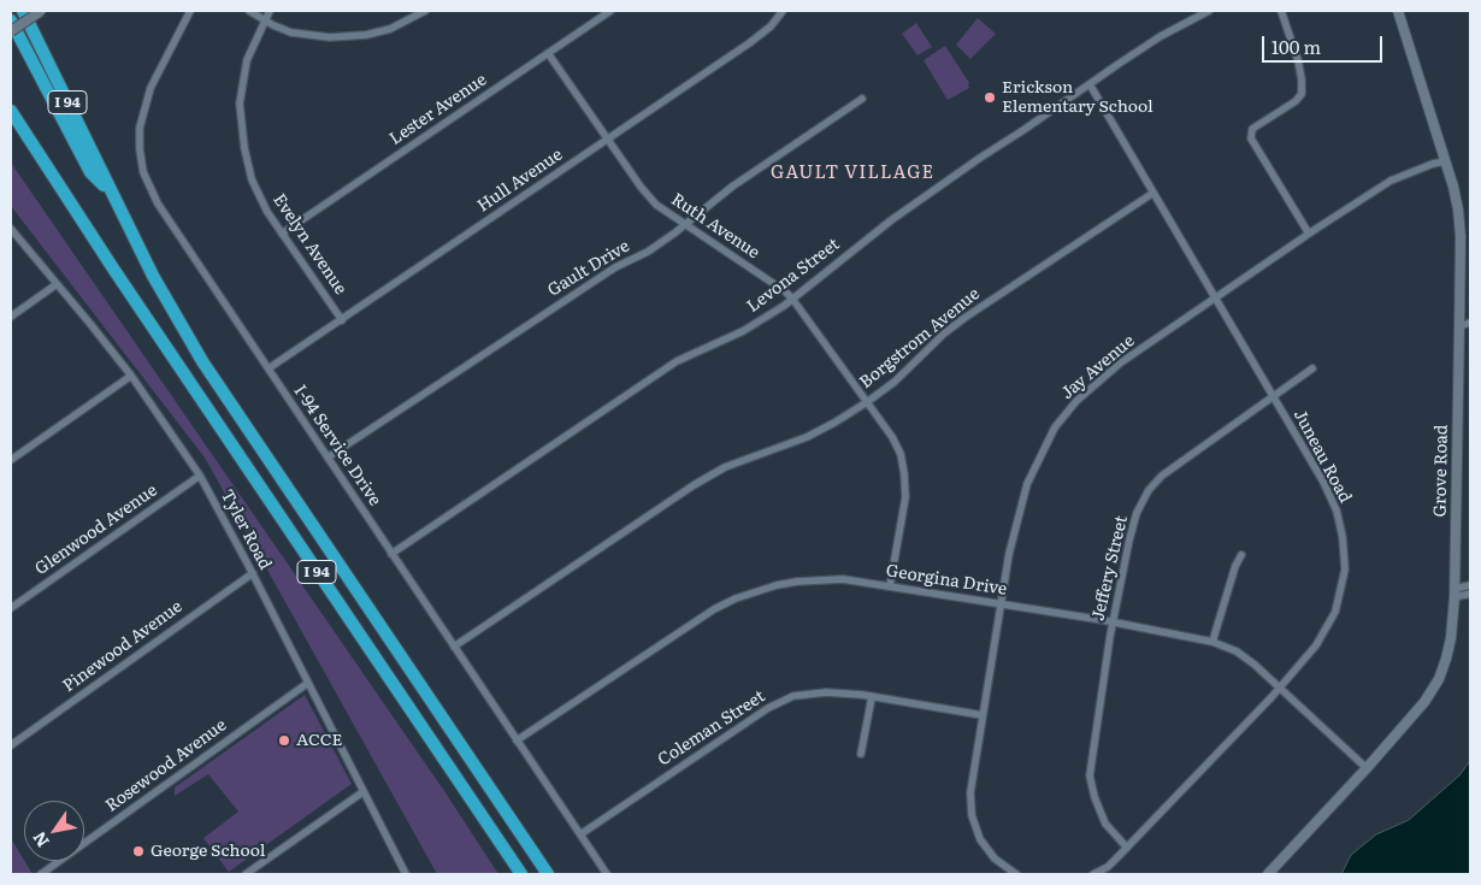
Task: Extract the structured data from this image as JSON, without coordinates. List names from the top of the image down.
{
  "streets": {
    "highway": ["I 94"],
    "main road": ["Grove Road"],
    "street": [
      "Lester Avenue",
      "Hull Avenue",
      "Ruth Avenue",
      "Evelyn Avenue",
      "Gault Drive",
      "Levona Street",
      "Borgstrom Avenue",
      "Jay Avenue",
      "I-94 Service Drive",
      "Juneau Road",
      "Glenwood Avenue",
      "Tyler Road",
      "Jeffery Street",
      "Georgina Drive",
      "Pinewood Avenue",
      "Coleman Street",
      "Rosewood Avenue"
    ]
  },
  "crossings": [
    ["Lester Avenue", "Ruth Avenue"],
    ["Lester Avenue", "Evelyn Avenue"],
    ["Hull Avenue", "Ruth Avenue"],
    ["Hull Avenue", "Evelyn Avenue"],
    ["Hull Avenue", "I-94 Service Drive"],
    ["Ruth Avenue", "Gault Drive"],
    ["Ruth Avenue", "Levona Street"],
    ["Ruth Avenue", "Borgstrom Avenue"],
    ["Ruth Avenue", "Georgina Drive"],
    ["Gault Drive", "I-94 Service Drive"],
    ["Levona Street", "I-94 Service Drive"],
    ["Levona Street", "Juneau Road"],
    ["Borgstrom Avenue", "I-94 Service Drive"],
    ["Borgstrom Avenue", "Juneau Road"],
    ["Jay Avenue", "Juneau Road"],
    ["Jay Avenue", "Grove Road"],
    ["Jay Avenue", "Georgina Drive"],
    ["Jay Avenue", "Coleman Street"],
    ["I-94 Service Drive", "Georgina Drive"],
    ["I-94 Service Drive", "Coleman Street"],
    ["Juneau Road", "Jeffery Street"],
    ["Juneau Road", "Georgina Drive"],
    ["Grove Road", "Georgina Drive"],
    ["Glenwood Avenue", "Tyler Road"],
    ["Tyler Road", "Pinewood Avenue"],
    ["Tyler Road", "Rosewood Avenue"],
    ["Jeffery Street", "Georgina Drive"]
  ],
  "districts": ["GAULT VILLAGE"],
  "places": ["Erickson Elementary School", "ACCE", "George School"],
  "scale_bar": "100 m",
  "north": "bottom left"
}
